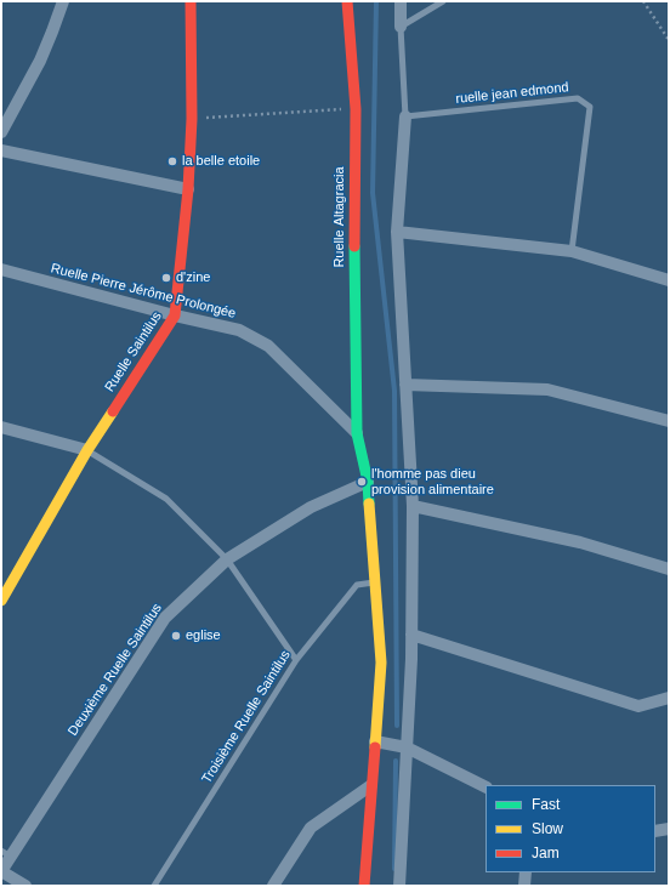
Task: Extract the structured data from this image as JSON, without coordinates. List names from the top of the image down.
{
  "streets": {
    "street": [
      "Ruelle Altagracia",
      "Ruelle Pierre Jérôme Prolongée",
      "Ruelle Saintilus",
      "Deuxième Ruelle Saintilus"
    ],
    "lane": ["ruelle jean edmond", "Troisième Ruelle Saintilus"]
  },
  "crossings": [
    ["Ruelle Altagracia", "Ruelle Pierre Jérôme Prolongée"],
    ["Ruelle Altagracia", "Deuxième Ruelle Saintilus"],
    ["Ruelle Altagracia", "Troisième Ruelle Saintilus"],
    ["Ruelle Pierre Jérôme Prolongée", "Ruelle Saintilus"]
  ],
  "places": [
    "la belle etoile",
    "d'zine",
    "l'homme pas dieu provision alimentaire",
    "eglise"
  ],
  "legend": ["Fast", "Slow", "Jam"]
}
